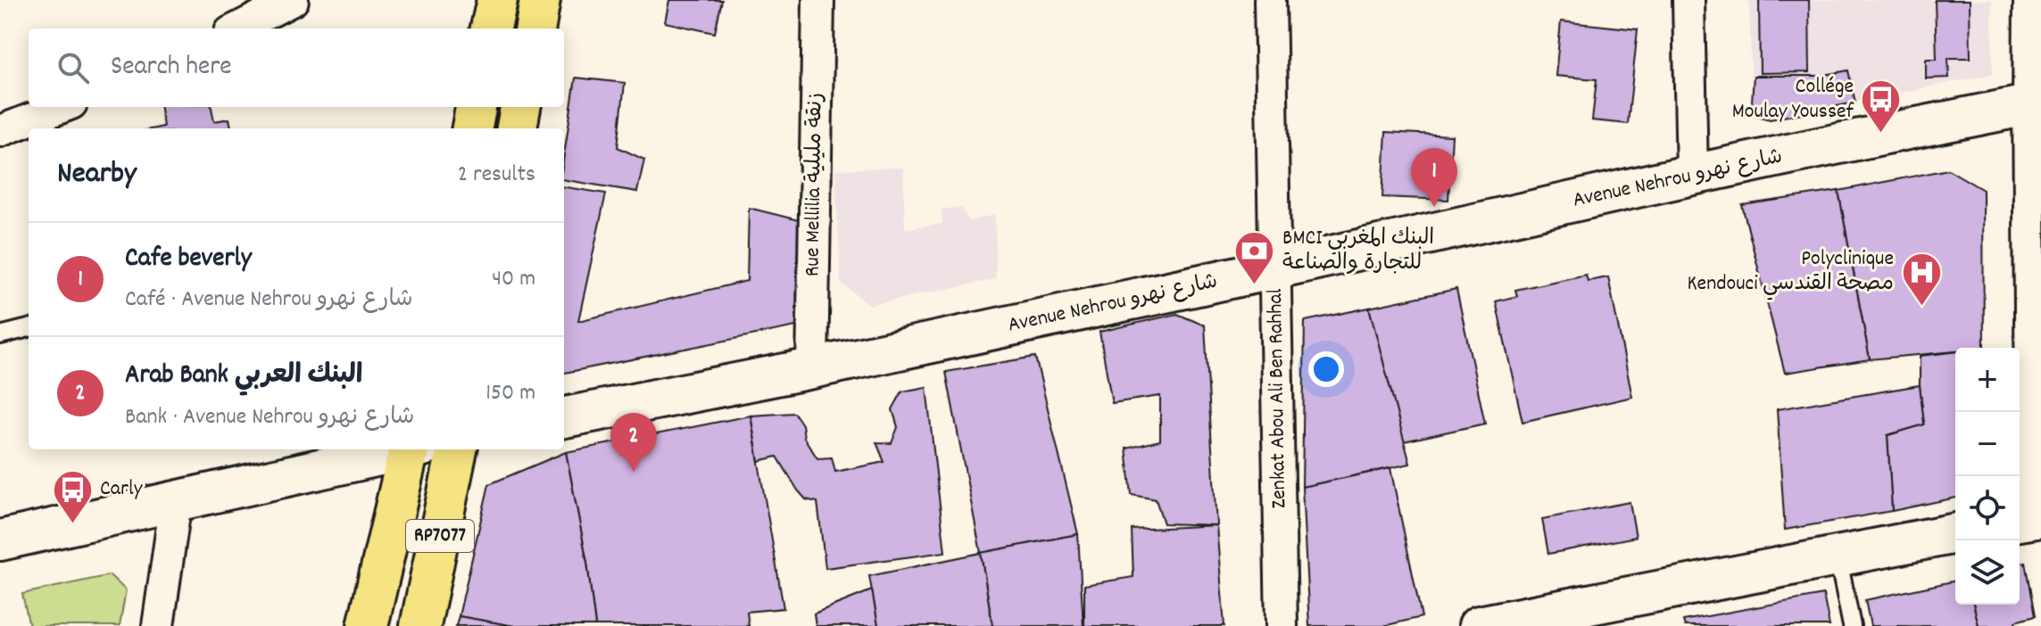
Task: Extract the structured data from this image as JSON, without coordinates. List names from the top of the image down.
{
  "streets": {
    "main road": ["Avenue Nehrou شارع نهرو", "RP7077"],
    "street": ["Rue Mellilia زنقة مليلية", "Zenkat Abou Ali Ben Rahhal"]
  },
  "crossings": [
    ["Avenue Nehrou شارع نهرو", "Rue Mellilia زنقة مليلية"],
    ["Avenue Nehrou شارع نهرو", "Zenkat Abou Ali Ben Rahhal"]
  ],
  "places": {
    "bus stop": ["Collége Moulay Youssef", "Carly"],
    "bank": ["BMCI البنك المغربي للتجارة والصناعة"],
    "hospital": ["Polyclinique Kendouci مصحة القندسي"]
  },
  "page": {
    "search": "Search here",
    "heading": ["Nearby", "2 results"],
    "pins": ["1", "2"],
    "list": [
      {
        "mark": "1",
        "name": "Cafe beverly",
        "note": "Café · Avenue Nehrou شارع نهرو",
        "value": "40 m"
      },
      {
        "mark": "2",
        "name": "Arab Bank البنك العربي",
        "note": "Bank · Avenue Nehrou شارع نهرو",
        "value": "150 m"
      }
    ],
    "map_buttons": ["+", "−"]
  }
}
